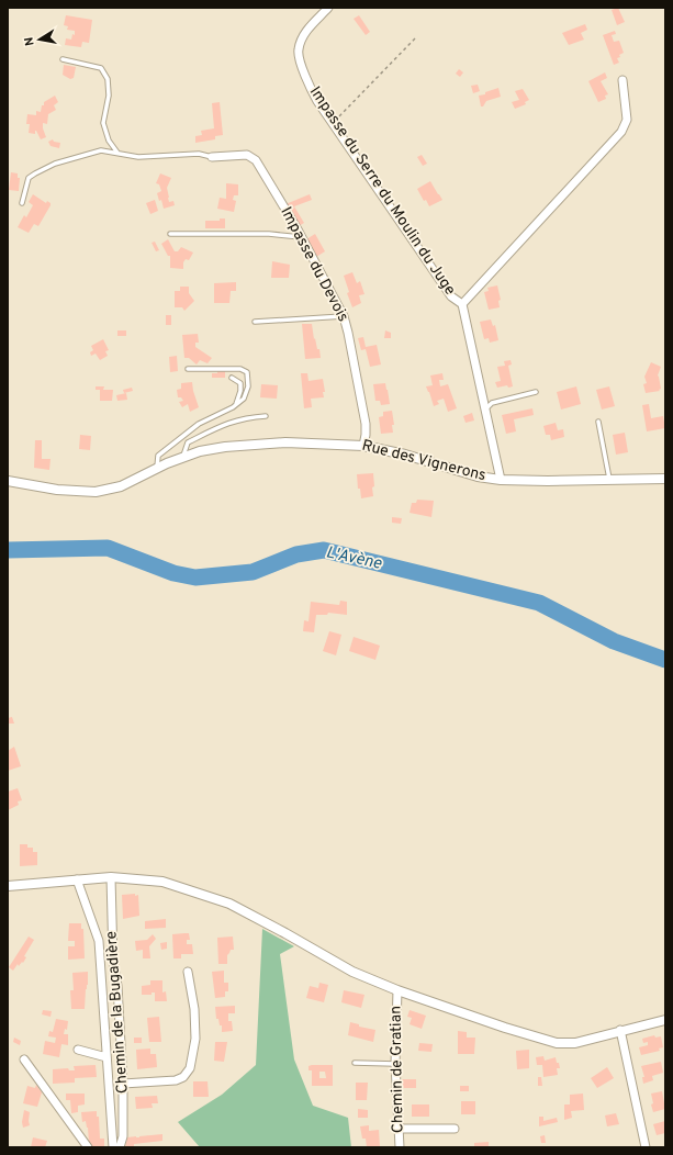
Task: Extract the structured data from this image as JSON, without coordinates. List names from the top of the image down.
{
  "streets": {
    "street": [
      "Impasse du Serre du Moulin du Juge",
      "Impasse du Devois",
      "Rue des Vignerons",
      "Chemin de la Bugadière",
      "Chemin de Gratian"
    ]
  },
  "crossings": [
    ["Impasse du Serre du Moulin du Juge", "Rue des Vignerons"],
    ["Impasse du Devois", "Rue des Vignerons"]
  ],
  "water": ["L'Avène"],
  "north": "left"
}
